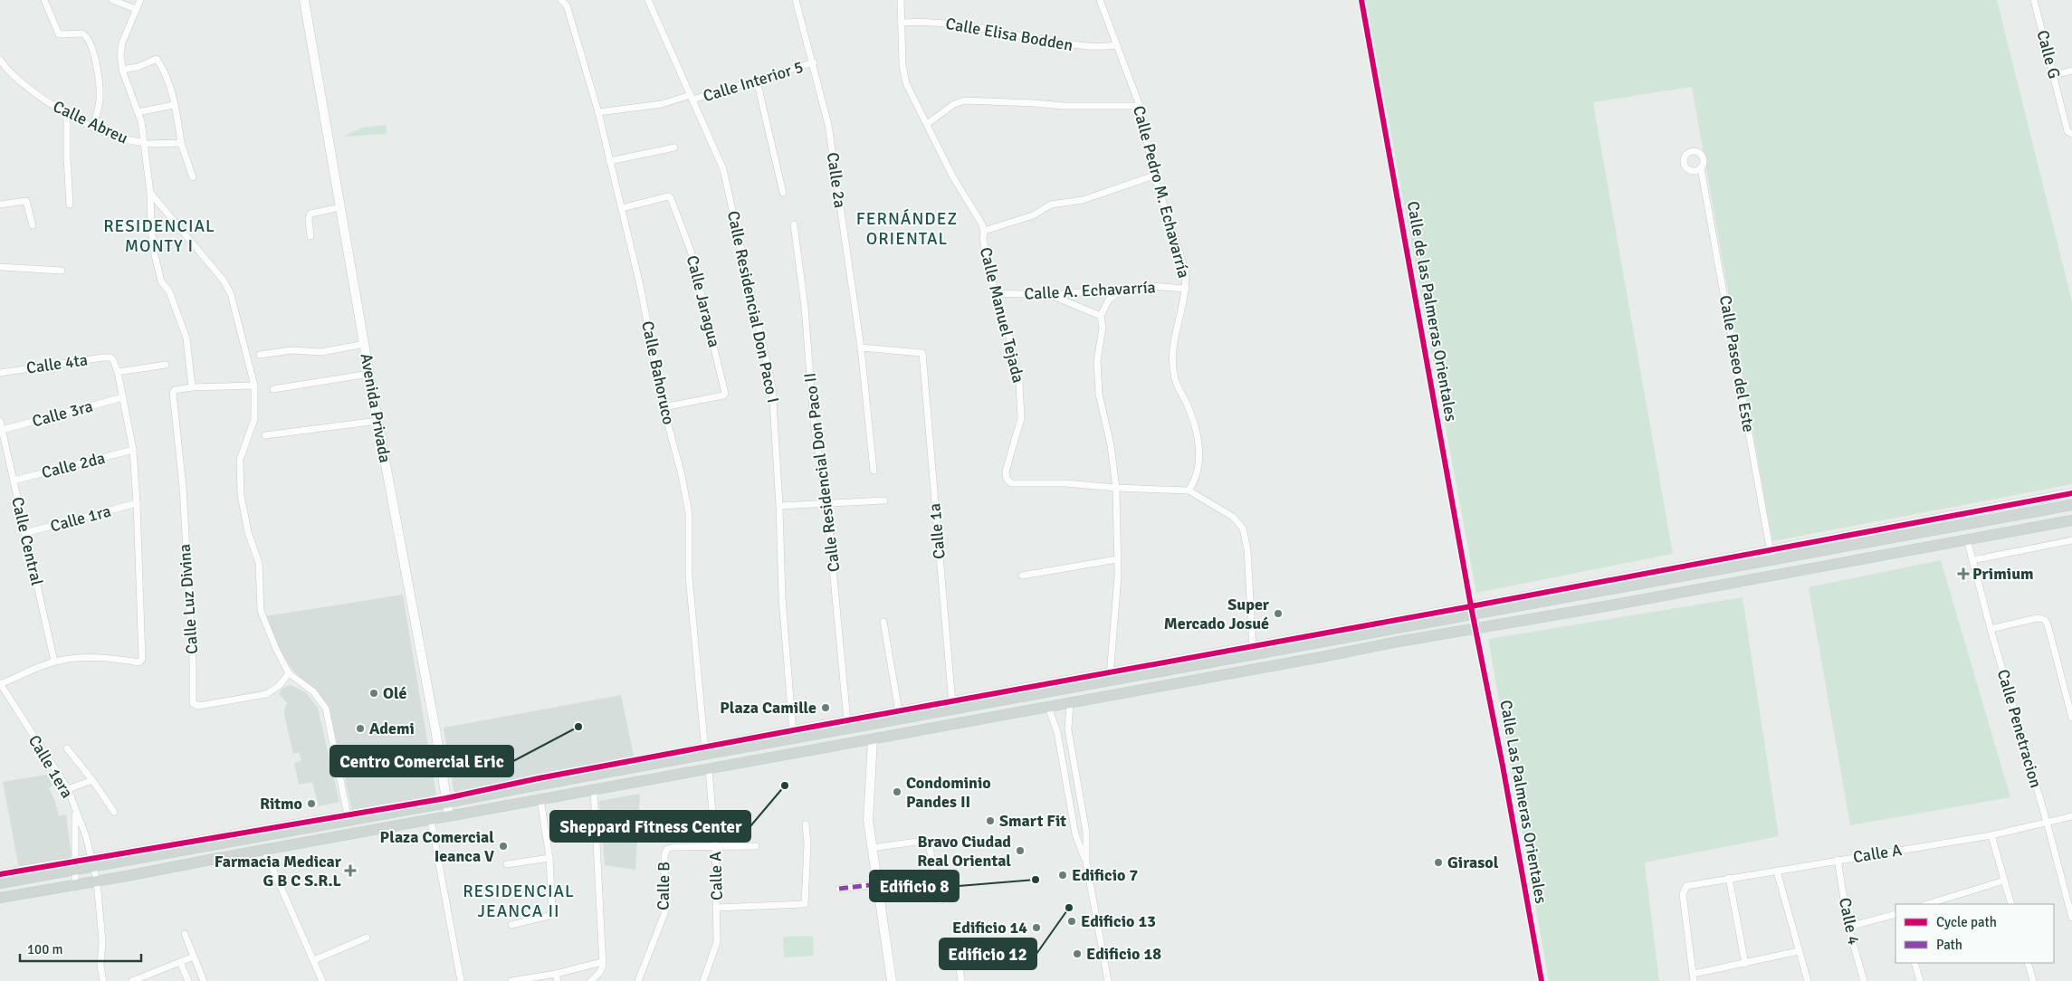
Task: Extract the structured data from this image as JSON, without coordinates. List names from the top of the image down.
{
  "streets": {
    "street": [
      "Calle Elisa Bodden",
      "Calle G",
      "Calle Interior 5",
      "Calle Abreu",
      "Calle 2a",
      "Calle Pedro M. Echavarría",
      "Calle A. Echavarría",
      "Calle Jaragua",
      "Calle Residencial Don Paco I",
      "Calle de las Palmeras Orientales",
      "Calle Manuel Tejada",
      "Calle 4ta",
      "Calle Paseo del Este",
      "Calle Bahoruco",
      "Avenida Privada",
      "Calle 3ra",
      "Calle 2da",
      "Calle Residencial Don Paco II",
      "Calle 1ra",
      "Calle 1a",
      "Calle Central",
      "Calle Luz Divina",
      "Calle Penetracion",
      "Calle 1era",
      "Calle Las Palmeras Orientales",
      "Calle A",
      "Calle B",
      "Calle 4"
    ]
  },
  "crossings": [
    ["Calle Elisa Bodden", "Calle Pedro M. Echavarría"],
    ["Calle Elisa Bodden", "Calle Manuel Tejada"],
    ["Calle Interior 5", "Calle 2a"],
    ["Calle Interior 5", "Calle Residencial Don Paco I"],
    ["Calle Interior 5", "Calle Bahoruco"],
    ["Calle 2a", "Calle 1a"],
    ["Calle Pedro M. Echavarría", "Calle A. Echavarría"],
    ["Calle A. Echavarría", "Calle Manuel Tejada"],
    ["Calle Jaragua", "Calle Bahoruco"],
    ["Calle de las Palmeras Orientales", "Calle Las Palmeras Orientales"],
    ["Calle 3ra", "Calle Central"],
    ["Calle 2da", "Calle Central"],
    ["Calle 1ra", "Calle Central"],
    ["Calle Penetracion", "Calle A"],
    ["Calle A", "Calle B"],
    ["Calle A", "Calle 4"]
  ],
  "districts": ["FERNÁNDEZ ORIENTAL", "RESIDENCIAL MONTY I", "RESIDENCIAL JEANCA II"],
  "places": {
    "health": ["Primium", "Farmacia Medicar G B C S.R.L"],
    "other": [
      "Super Mercado Josué",
      "Olé",
      "Plaza Camille",
      "Centro Comercial Eric",
      "Ademi",
      "Sheppard Fitness Center",
      "Condominio Pandes II",
      "Ritmo",
      "Smart Fit",
      "Plaza Comercial Ieanca V",
      "Bravo Ciudad Real Oriental",
      "Girasol",
      "Edificio 7",
      "Edificio 8",
      "Edificio 12",
      "Edificio 13",
      "Edificio 14",
      "Edificio 18"
    ]
  },
  "legend": ["Cycle path", "Path"],
  "scale_bar": "100 m"
}
